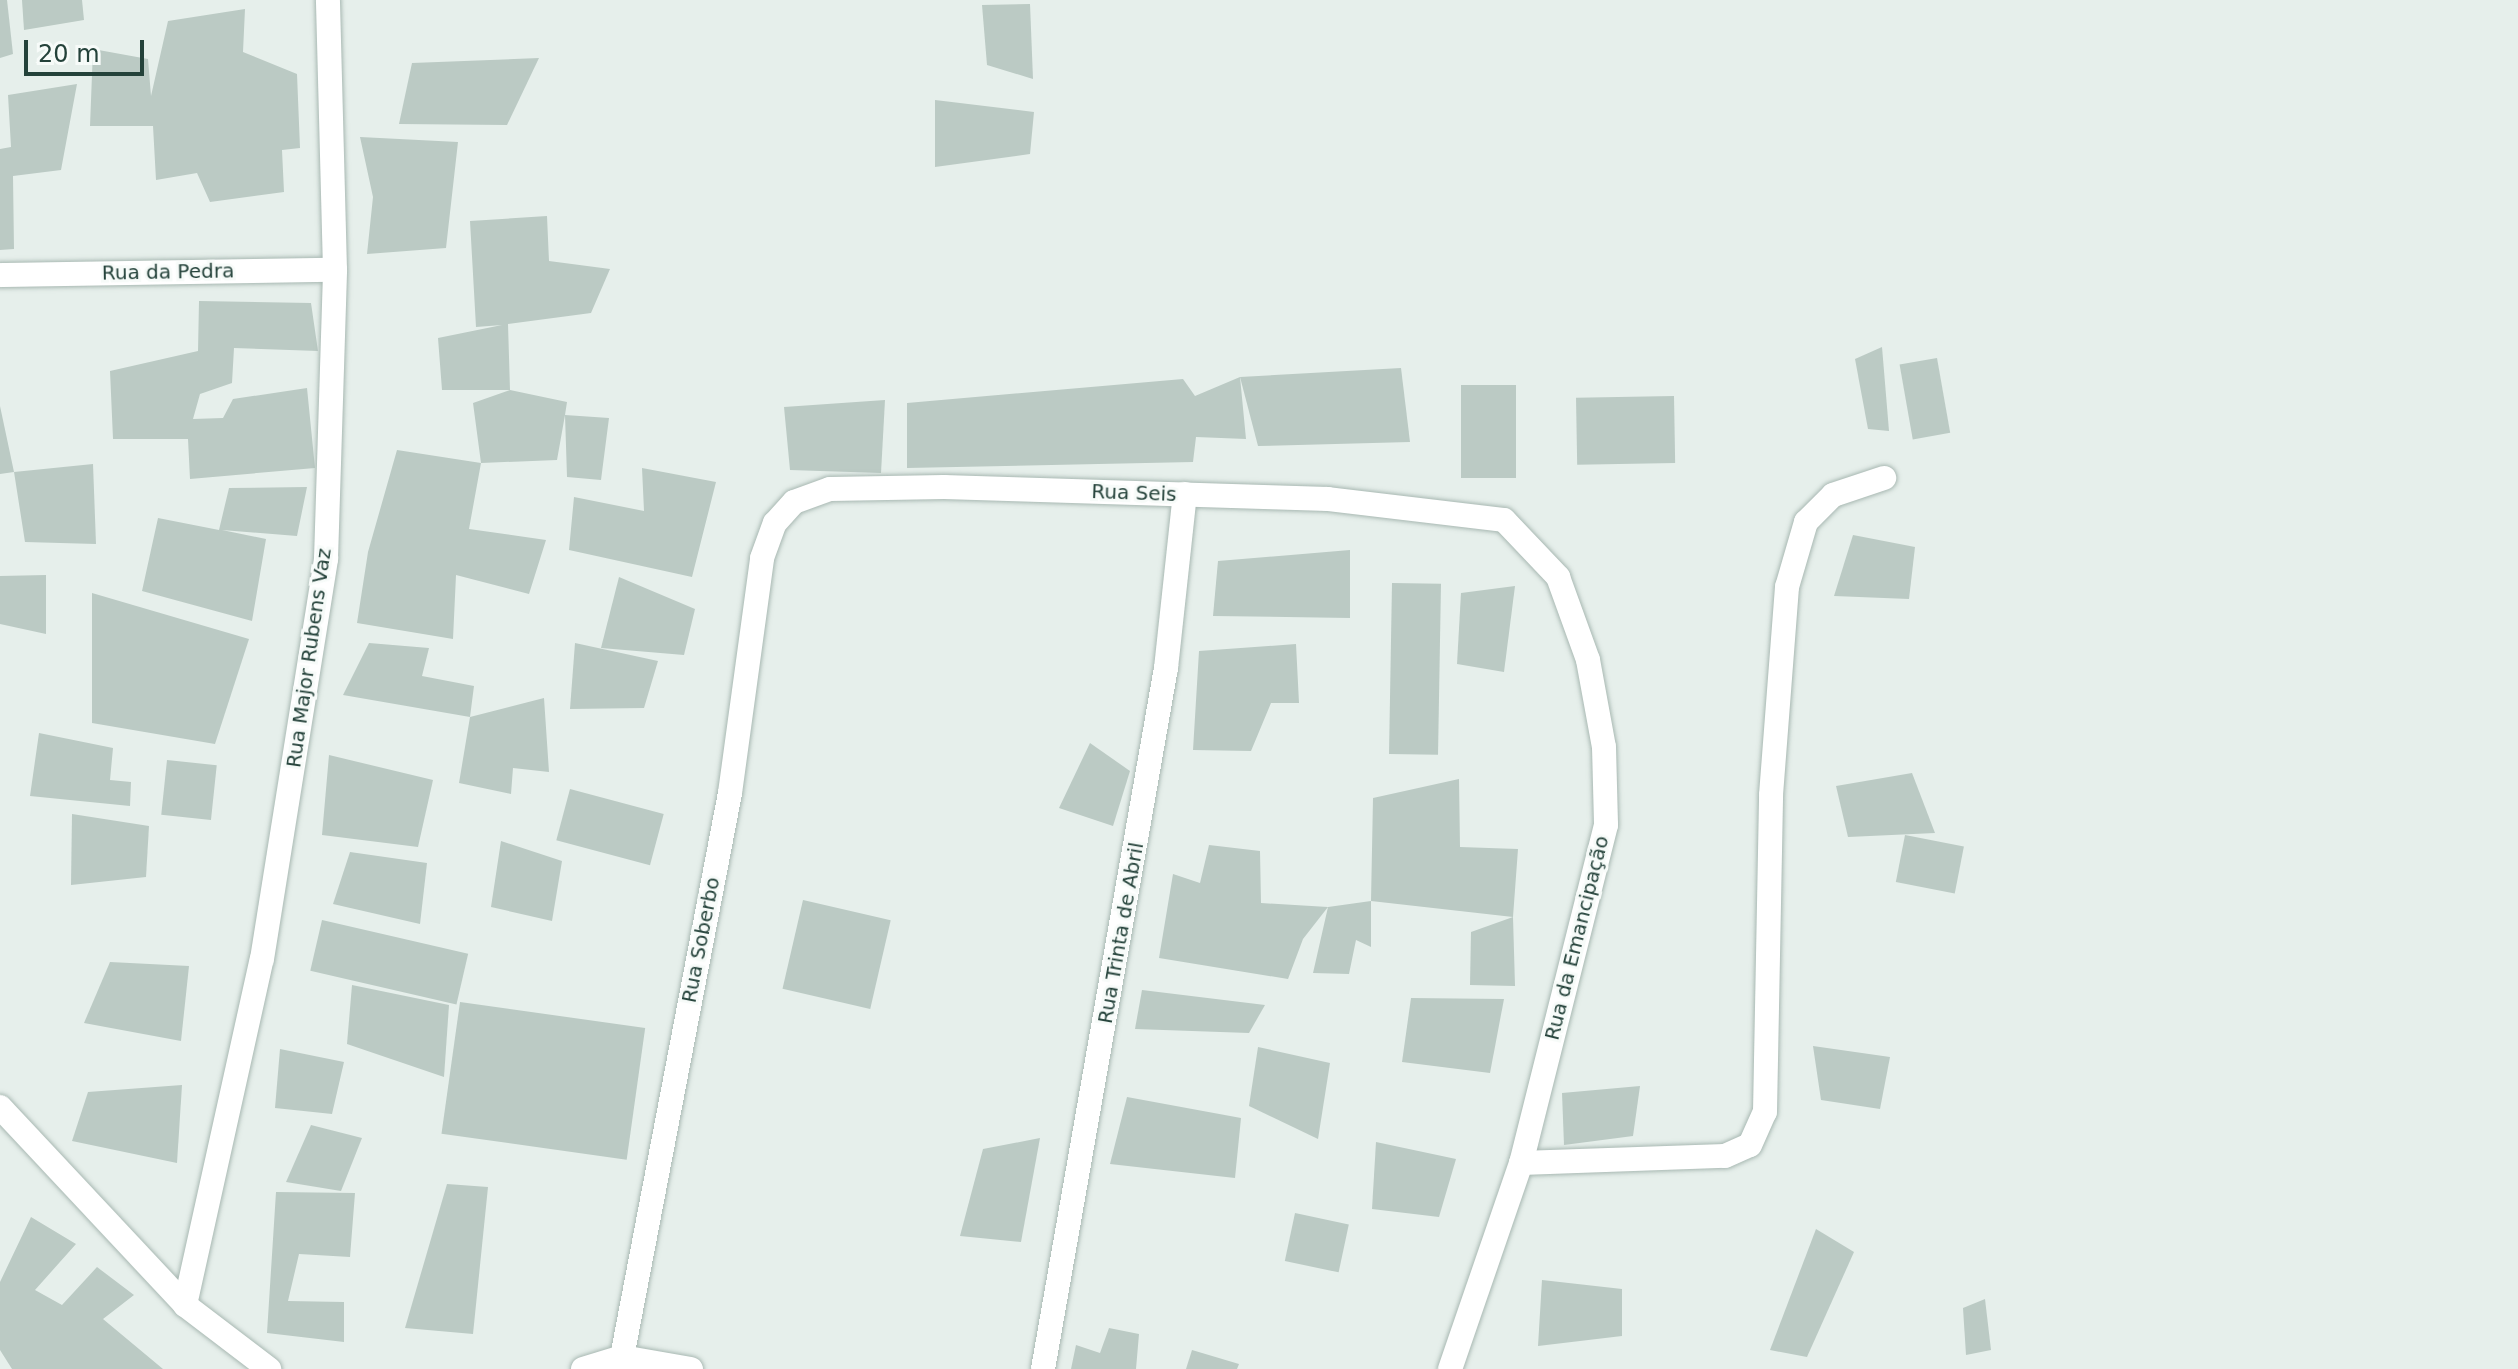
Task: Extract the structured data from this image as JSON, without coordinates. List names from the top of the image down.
{
  "streets": {
    "street": [
      "Rua da Pedra",
      "Rua Seis",
      "Rua Major Rubens Vaz",
      "Rua Trinta de Abril",
      "Rua da Emancipação",
      "Rua Soberbo"
    ]
  },
  "crossings": [
    ["Rua da Pedra", "Rua Major Rubens Vaz"],
    ["Rua Seis", "Rua Trinta de Abril"],
    ["Rua Seis", "Rua da Emancipação"],
    ["Rua Seis", "Rua Soberbo"]
  ],
  "scale_bar": "20 m"
}
